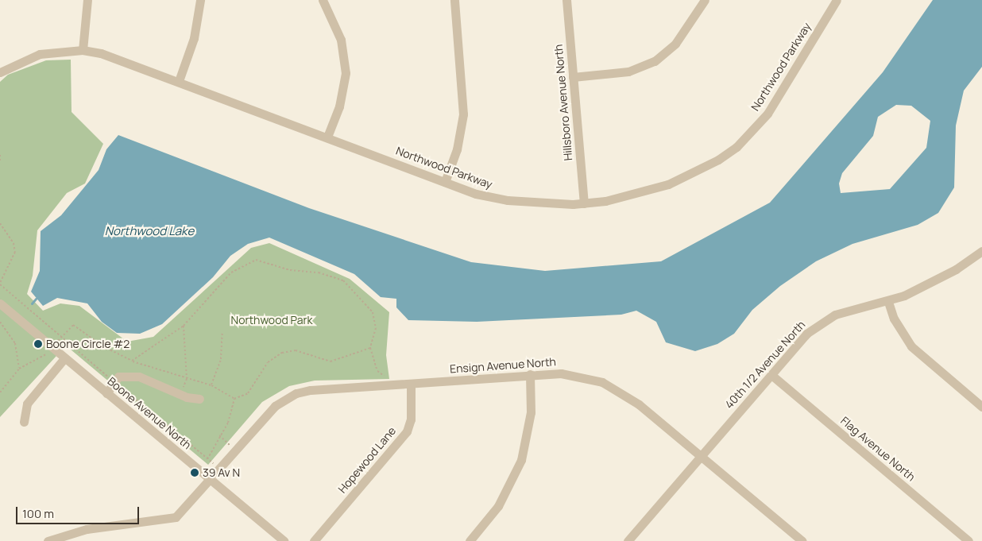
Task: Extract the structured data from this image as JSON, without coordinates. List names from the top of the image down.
{
  "streets": {
    "street": [
      "Northwood Parkway",
      "Hillsboro Avenue North",
      "40th 1/2 Avenue North",
      "Ensign Avenue North",
      "Boone Avenue North",
      "Flag Avenue North",
      "Hopewood Lane"
    ]
  },
  "crossings": [
    ["Northwood Parkway", "Hillsboro Avenue North"],
    ["40th 1/2 Avenue North", "Ensign Avenue North"],
    ["40th 1/2 Avenue North", "Flag Avenue North"],
    ["Ensign Avenue North", "Boone Avenue North"],
    ["Ensign Avenue North", "Hopewood Lane"]
  ],
  "water": ["Northwood Lake"],
  "parks": ["Northwood Park"],
  "places": ["Boone Circle #2", "39 Av N"],
  "scale_bar": "100 m"
}
